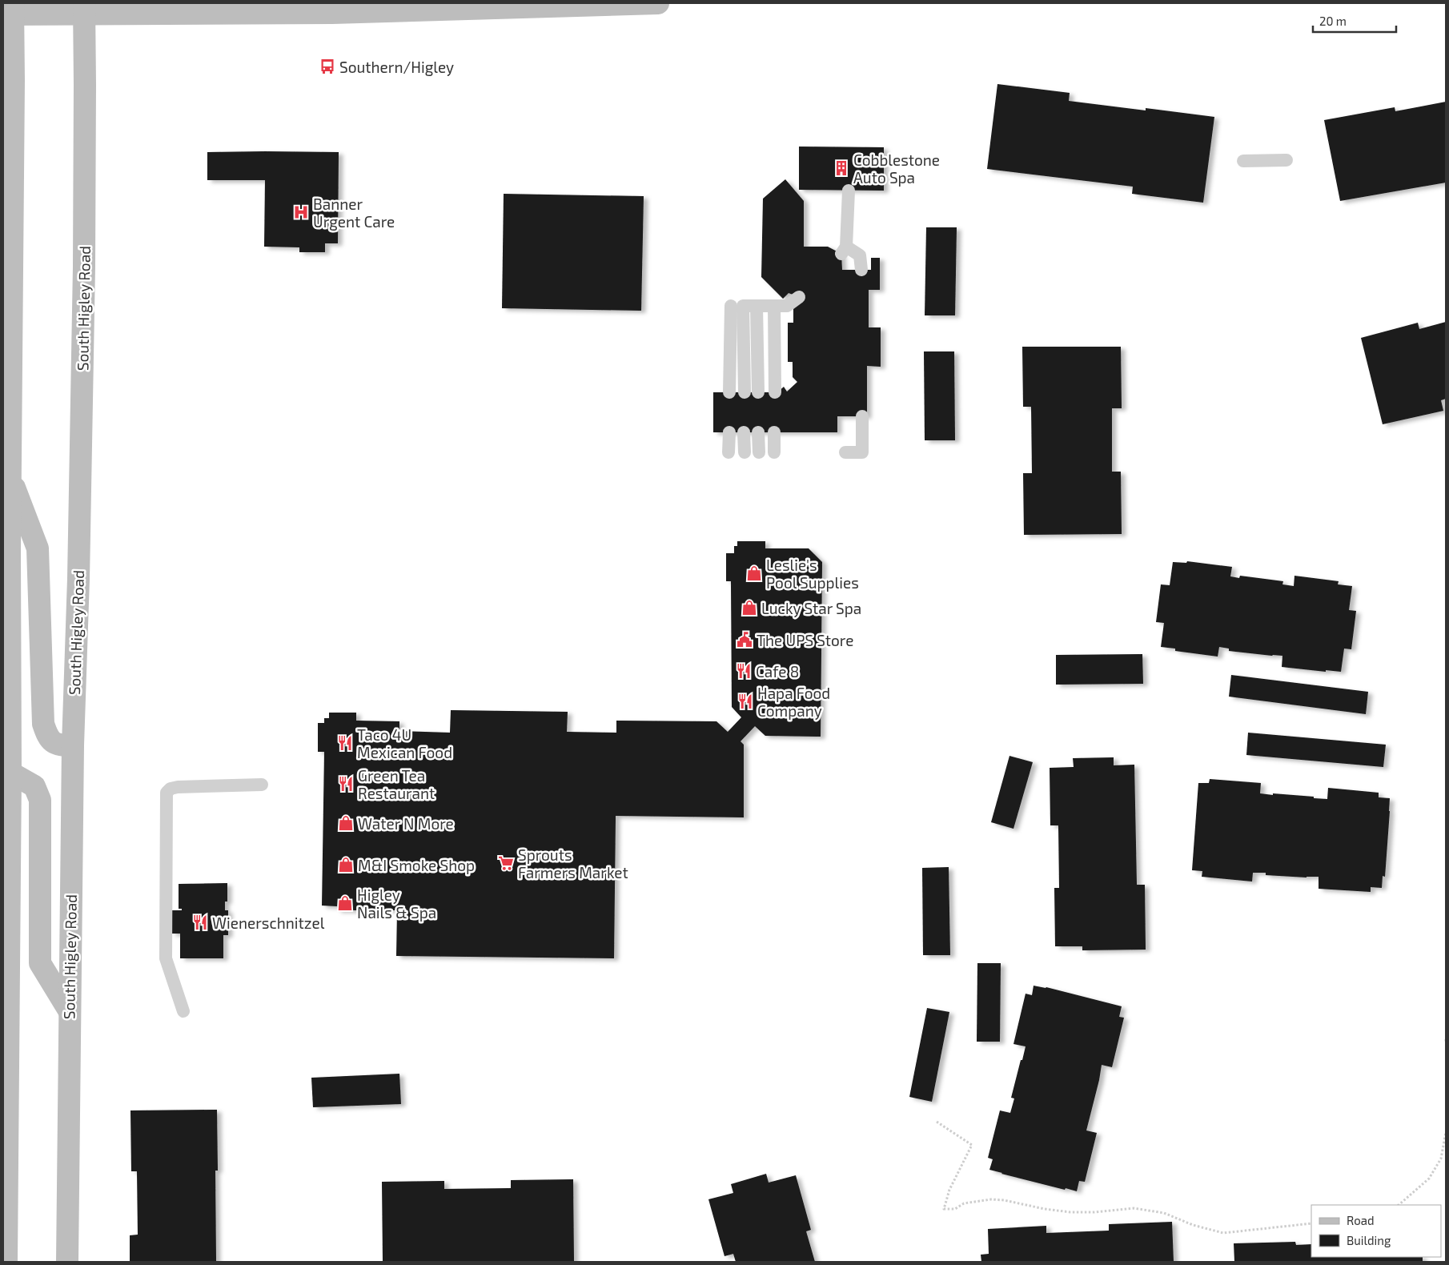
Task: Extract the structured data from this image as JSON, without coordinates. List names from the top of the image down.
{
  "streets": {
    "main road": ["South Higley Road"]
  },
  "places": {
    "bus stop": ["Southern/Higley"],
    "building": ["Cobblestone Auto Spa"],
    "hospital": ["Banner Urgent Care"],
    "shop": [
      "Leslie's Pool Supplies",
      "Lucky Star Spa",
      "Water N More",
      "M&I Smoke Shop",
      "Higley Nails & Spa"
    ],
    "public building": ["The UPS Store"],
    "restaurant": [
      "Cafe 8",
      "Hapa Food Company",
      "Taco 4U Mexican Food",
      "Green Tea Restaurant",
      "Wienerschnitzel"
    ],
    "supermarket": ["Sprouts Farmers Market"]
  },
  "legend": ["Road", "Building"],
  "scale_bar": "20 m"
}
